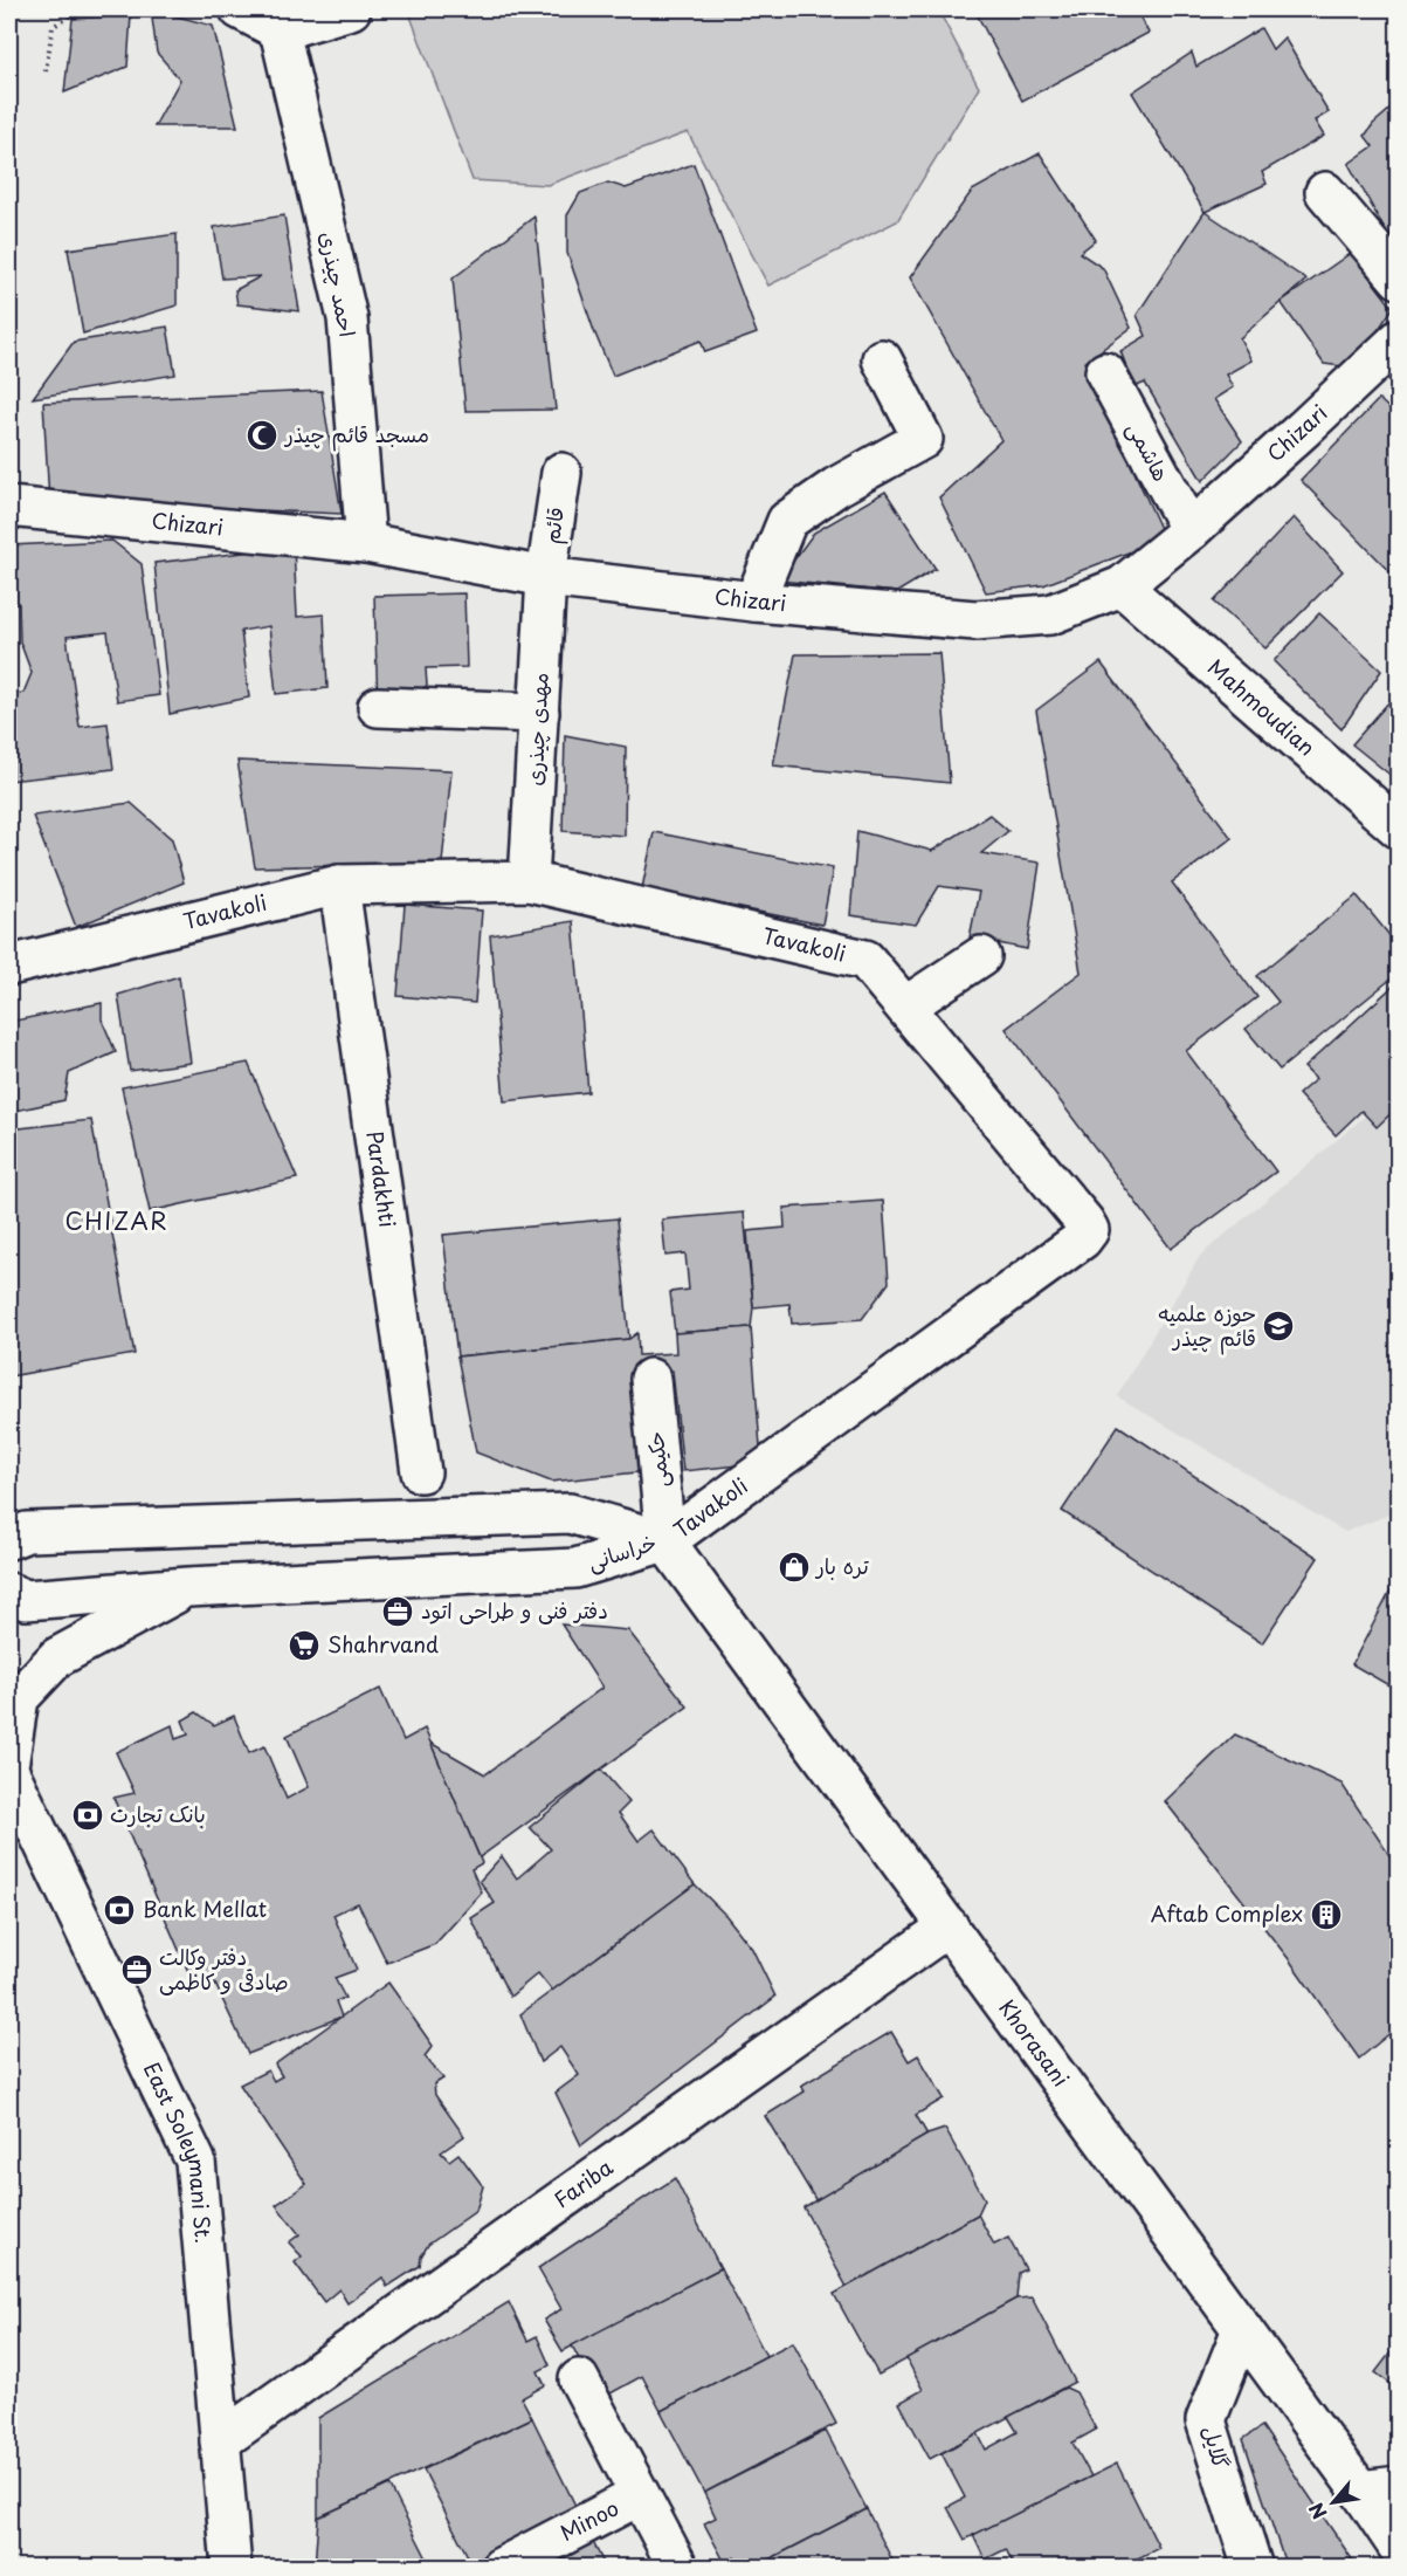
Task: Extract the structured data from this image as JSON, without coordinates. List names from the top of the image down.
{
  "streets": {
    "street": [
      "احمد چیذری",
      "Chizari",
      "هاشمی",
      "قائم",
      "Mahmoudian",
      "مهدی چیذری",
      "Tavakoli",
      "Pardakhti",
      "حکیمی",
      "خراسانی",
      "Khorasani",
      "East Soleymani St.",
      "Fariba",
      "گلایل",
      "Minoo"
    ]
  },
  "crossings": [
    ["احمد چیذری", "Chizari"],
    ["Chizari", "هاشمی"],
    ["Chizari", "قائم"],
    ["Chizari", "Mahmoudian"],
    ["Chizari", "مهدی چیذری"],
    ["قائم", "مهدی چیذری"],
    ["مهدی چیذری", "Tavakoli"],
    ["Tavakoli", "Pardakhti"],
    ["Tavakoli", "حکیمی"],
    ["Tavakoli", "خراسانی"],
    ["Tavakoli", "Khorasani"],
    ["حکیمی", "خراسانی"],
    ["حکیمی", "Khorasani"],
    ["خراسانی", "Khorasani"],
    ["Khorasani", "Fariba"],
    ["Khorasani", "گلایل"],
    ["East Soleymani St.", "Fariba"]
  ],
  "districts": ["CHIZAR"],
  "places": {
    "mosque": ["مسجد قائم چیذر"],
    "school or university": ["حوزه علمیه قائم چیذر"],
    "shop": ["تره بار"],
    "office": ["دفتر فنی و طراحی اتود", "دفتر وکالت صادقی و کاظمی"],
    "supermarket": ["Shahrvand"],
    "bank": ["بانک تجارت", "Bank Mellat"],
    "building": ["Aftab Complex"]
  },
  "north": "bottom left"
}
